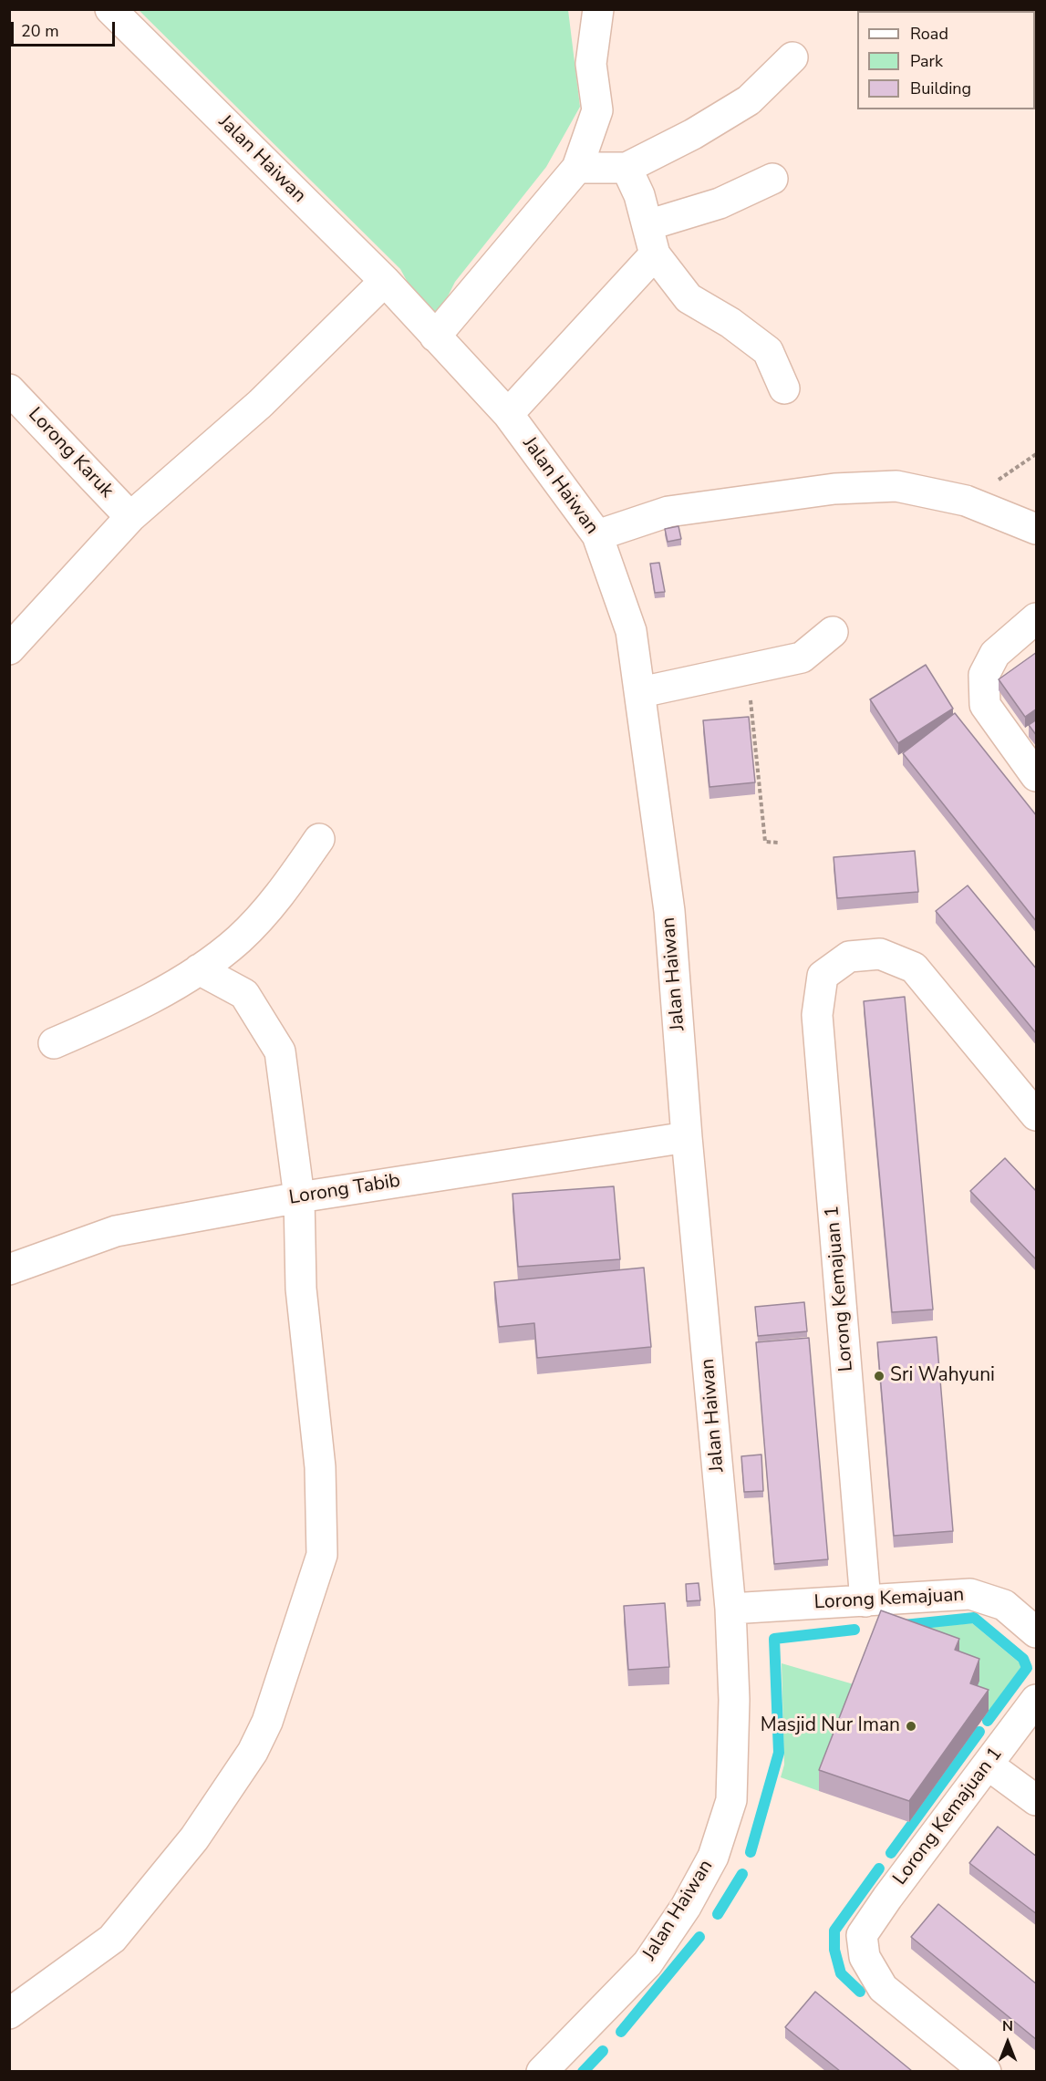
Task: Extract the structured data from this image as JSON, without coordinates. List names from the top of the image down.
{
  "streets": {
    "street": [
      "Jalan Haiwan",
      "Lorong Karuk",
      "Lorong Tabib",
      "Lorong Kemajuan 1",
      "Lorong Kemajuan"
    ]
  },
  "crossings": [
    ["Jalan Haiwan", "Lorong Tabib"],
    ["Jalan Haiwan", "Lorong Kemajuan"],
    ["Lorong Kemajuan 1", "Lorong Kemajuan"]
  ],
  "places": ["Sri Wahyuni", "Masjid Nur Iman"],
  "legend": ["Road", "Park", "Building"],
  "scale_bar": "20 m",
  "north": "top"
}
